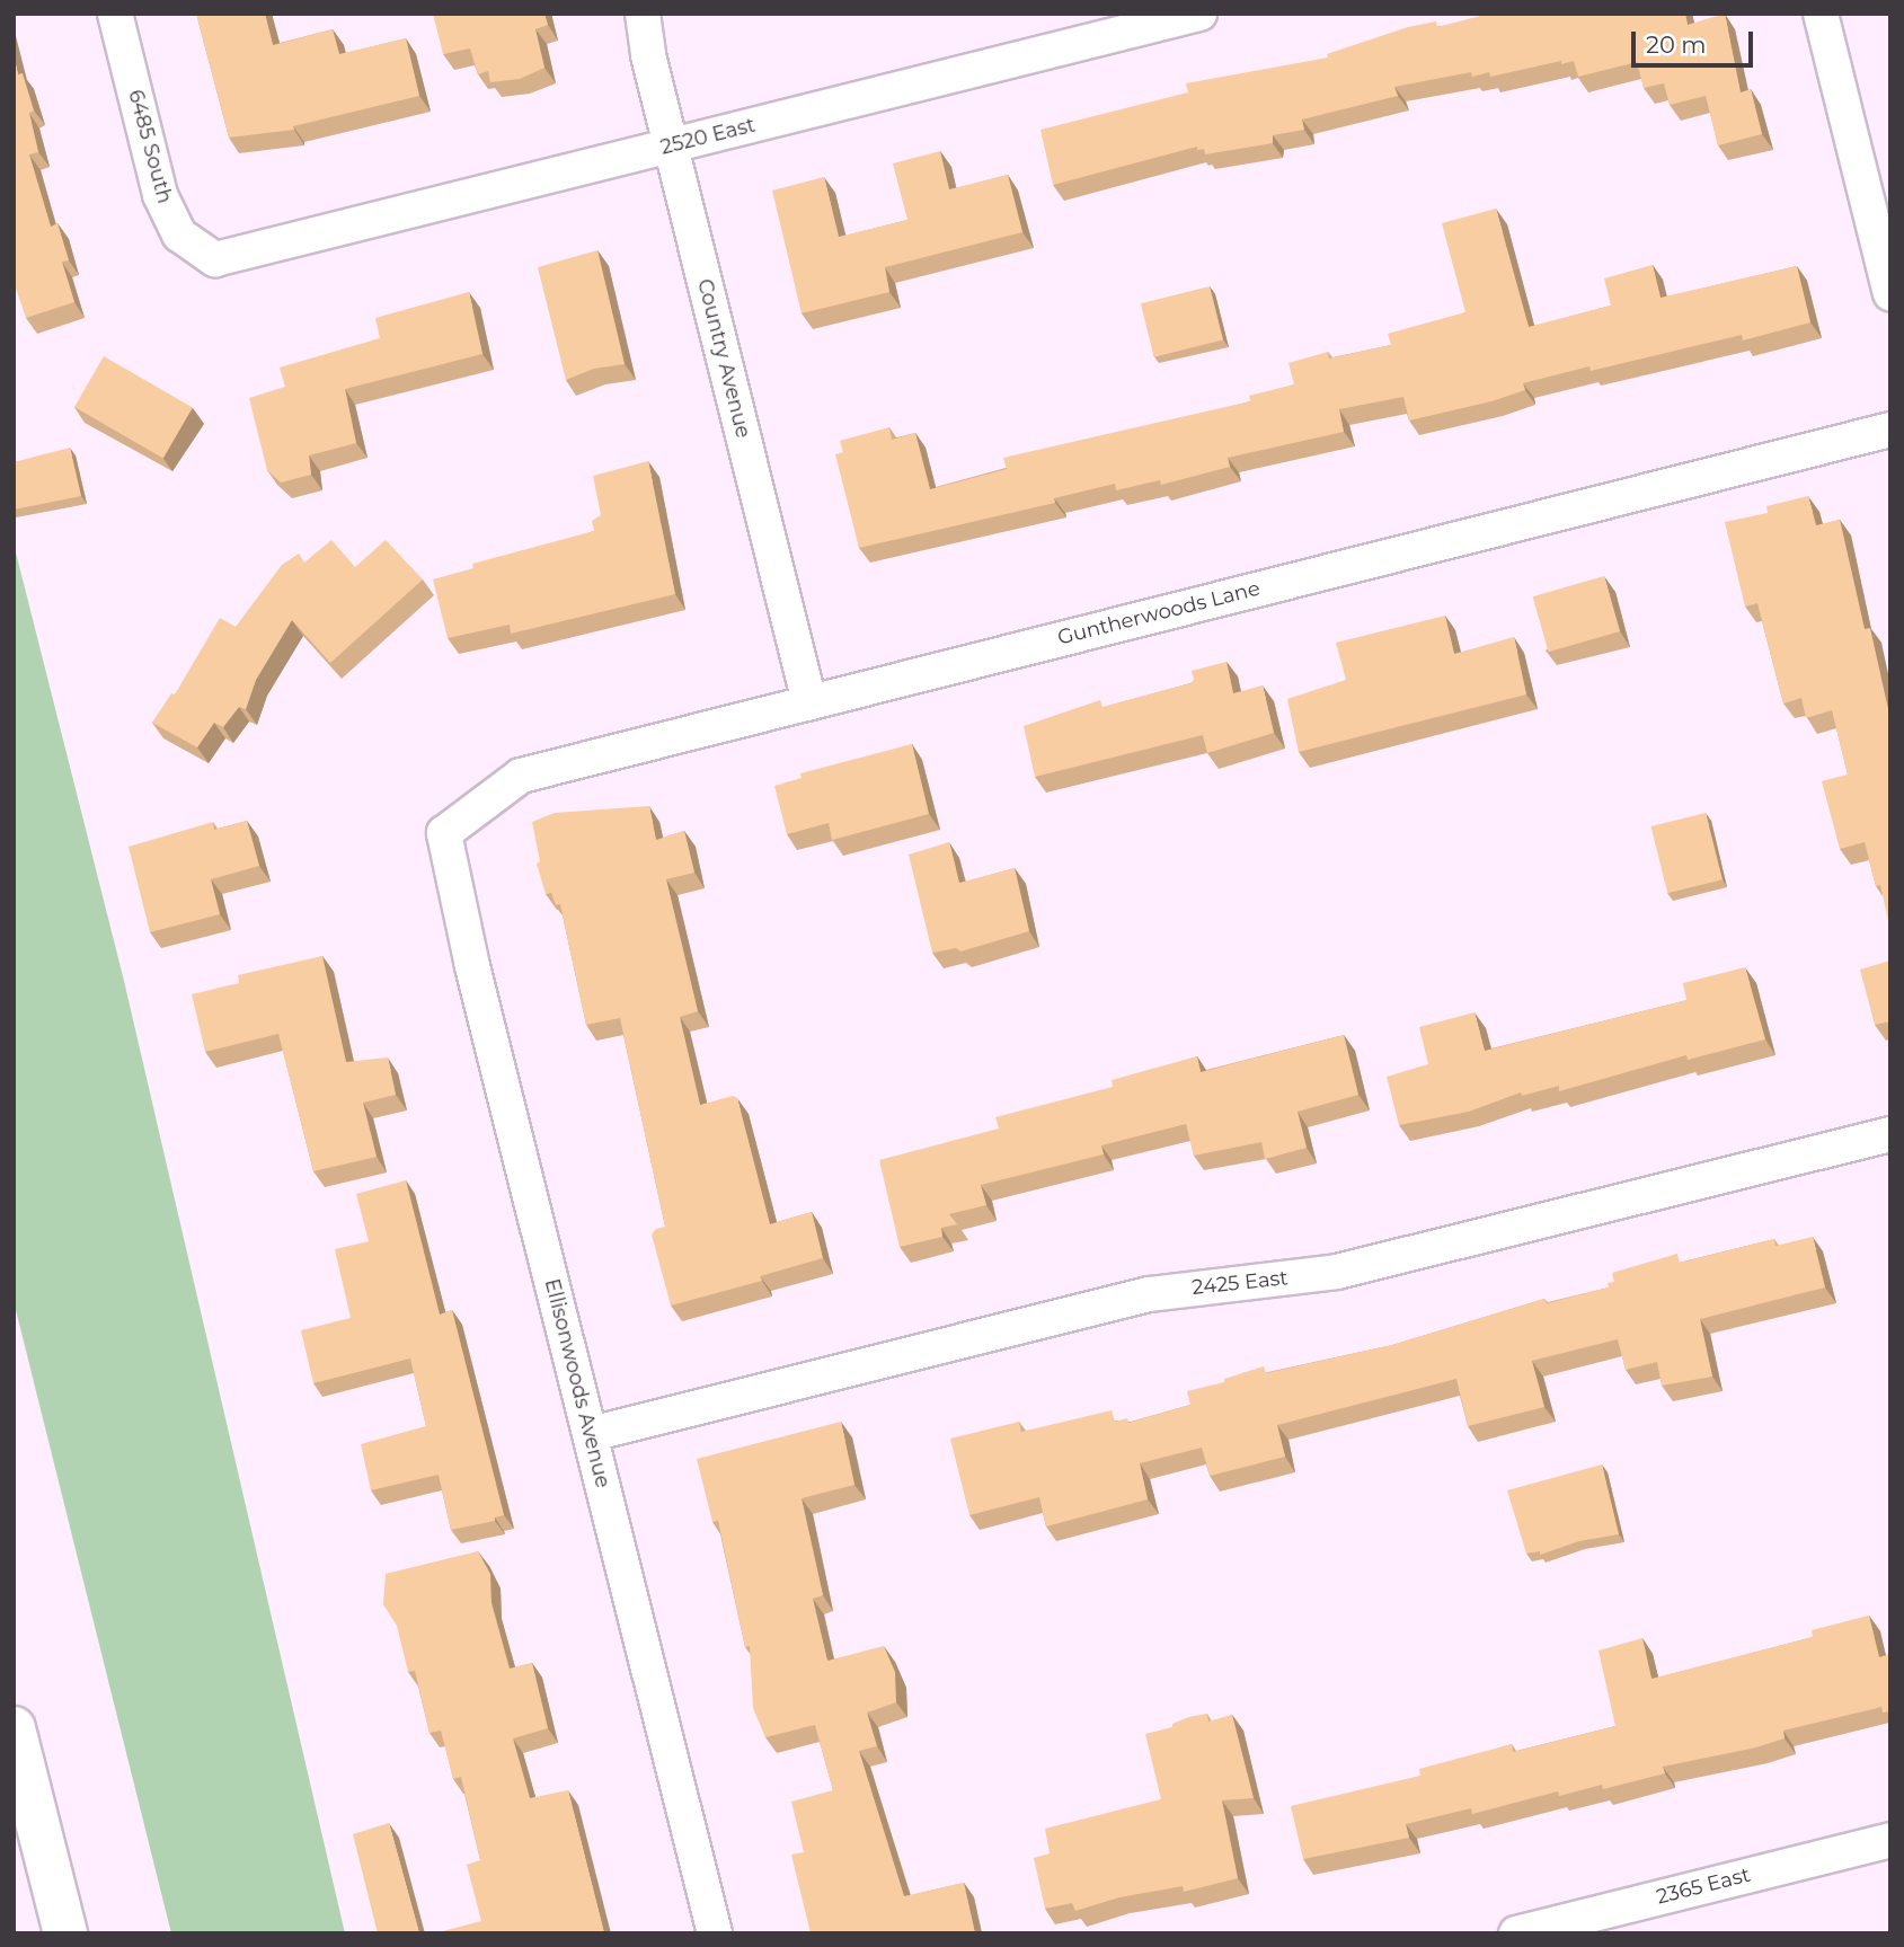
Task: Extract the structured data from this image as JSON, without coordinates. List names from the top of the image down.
{
  "streets": {
    "street": [
      "2520 East",
      "6485 South",
      "Country Avenue",
      "Guntherwoods Lane",
      "2425 East",
      "Ellisonwoods Avenue",
      "2365 East"
    ]
  },
  "crossings": [
    ["2520 East", "6485 South"],
    ["2520 East", "Country Avenue"],
    ["Country Avenue", "Guntherwoods Lane"],
    ["Guntherwoods Lane", "Ellisonwoods Avenue"],
    ["2425 East", "Ellisonwoods Avenue"]
  ],
  "scale_bar": "20 m"
}
